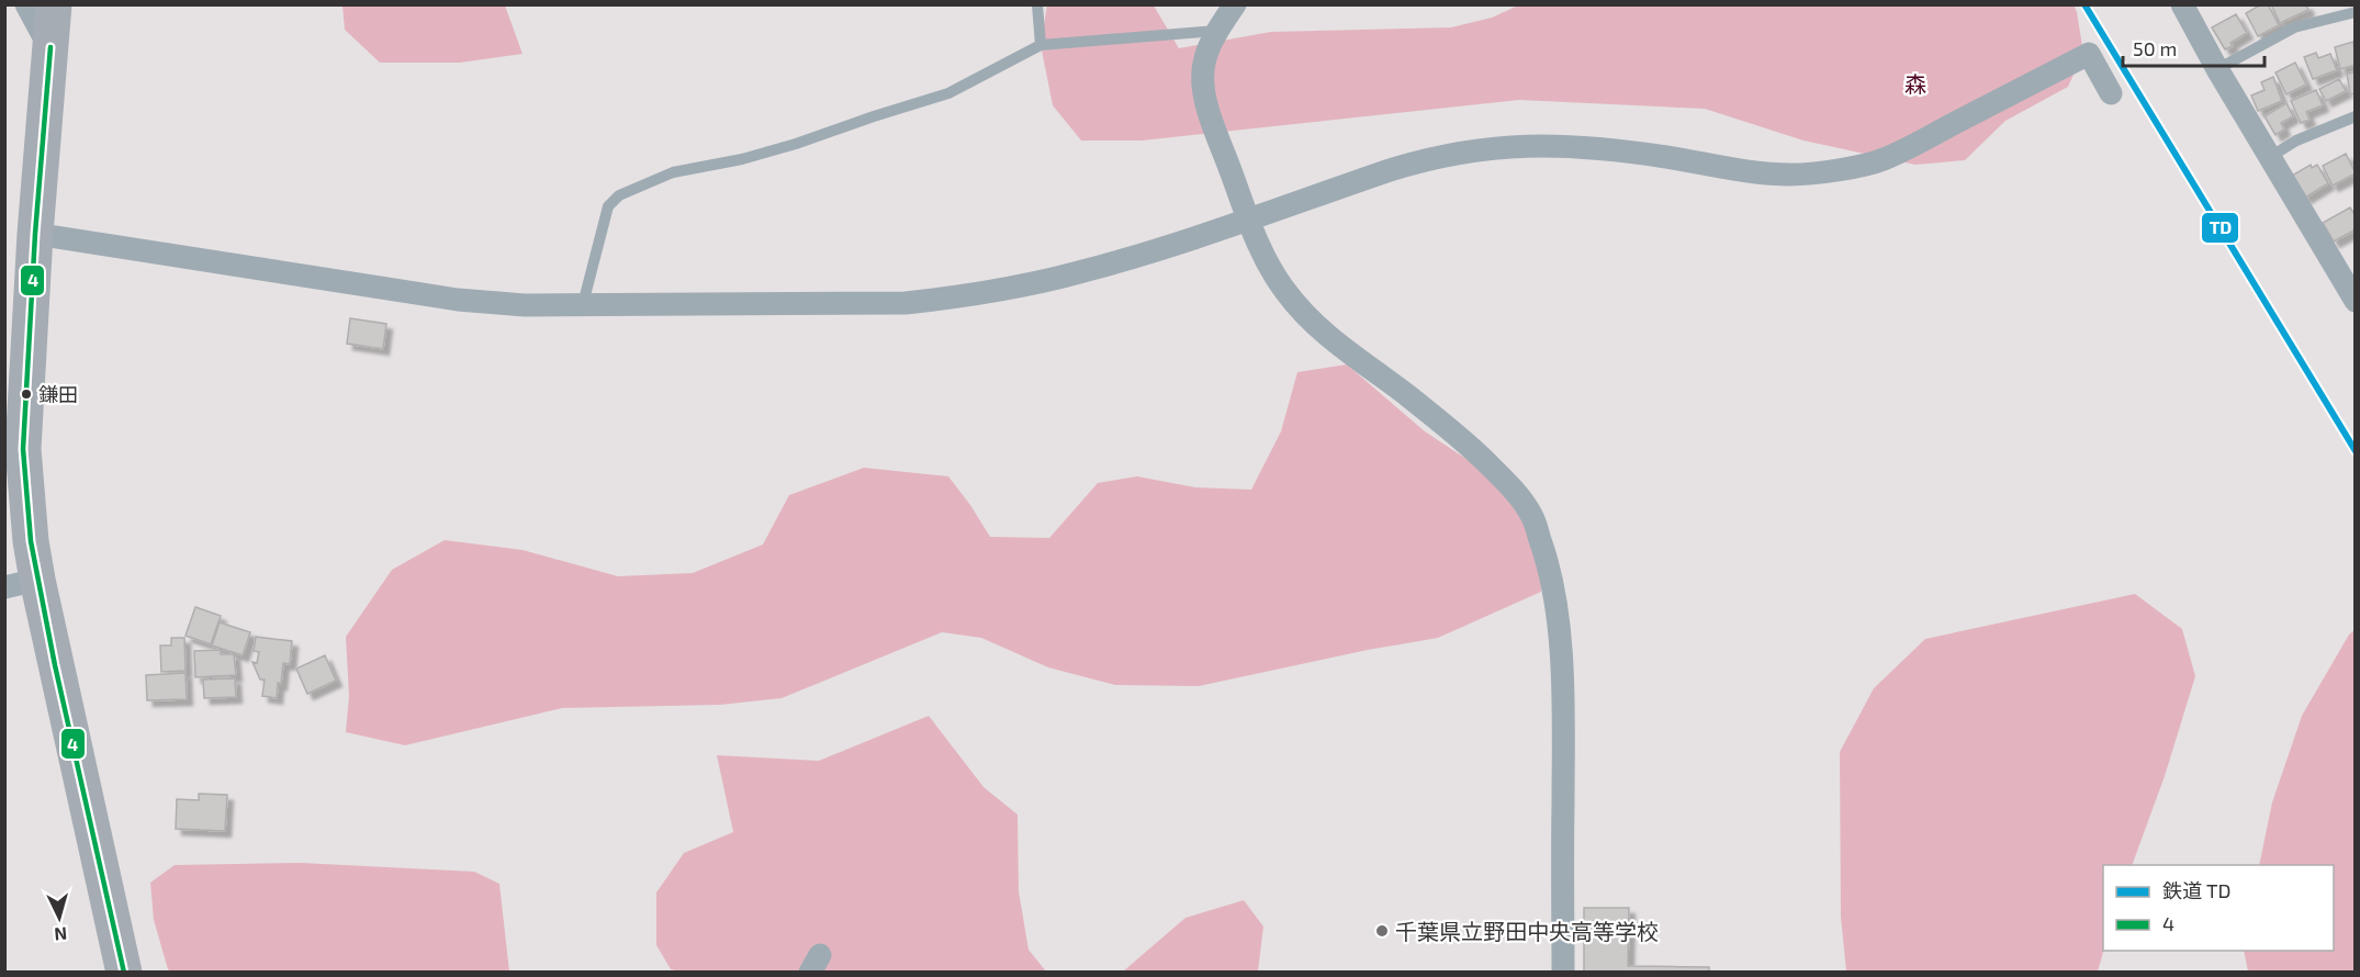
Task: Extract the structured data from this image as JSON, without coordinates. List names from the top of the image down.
{
  "parks": ["森"],
  "places": ["鎌田", "千葉県立野田中央高等学校"],
  "lines": ["rail line TD", "transit line 4"],
  "legend": ["鉄道 TD", "4"],
  "scale_bar": "50 m",
  "north": "bottom"
}
